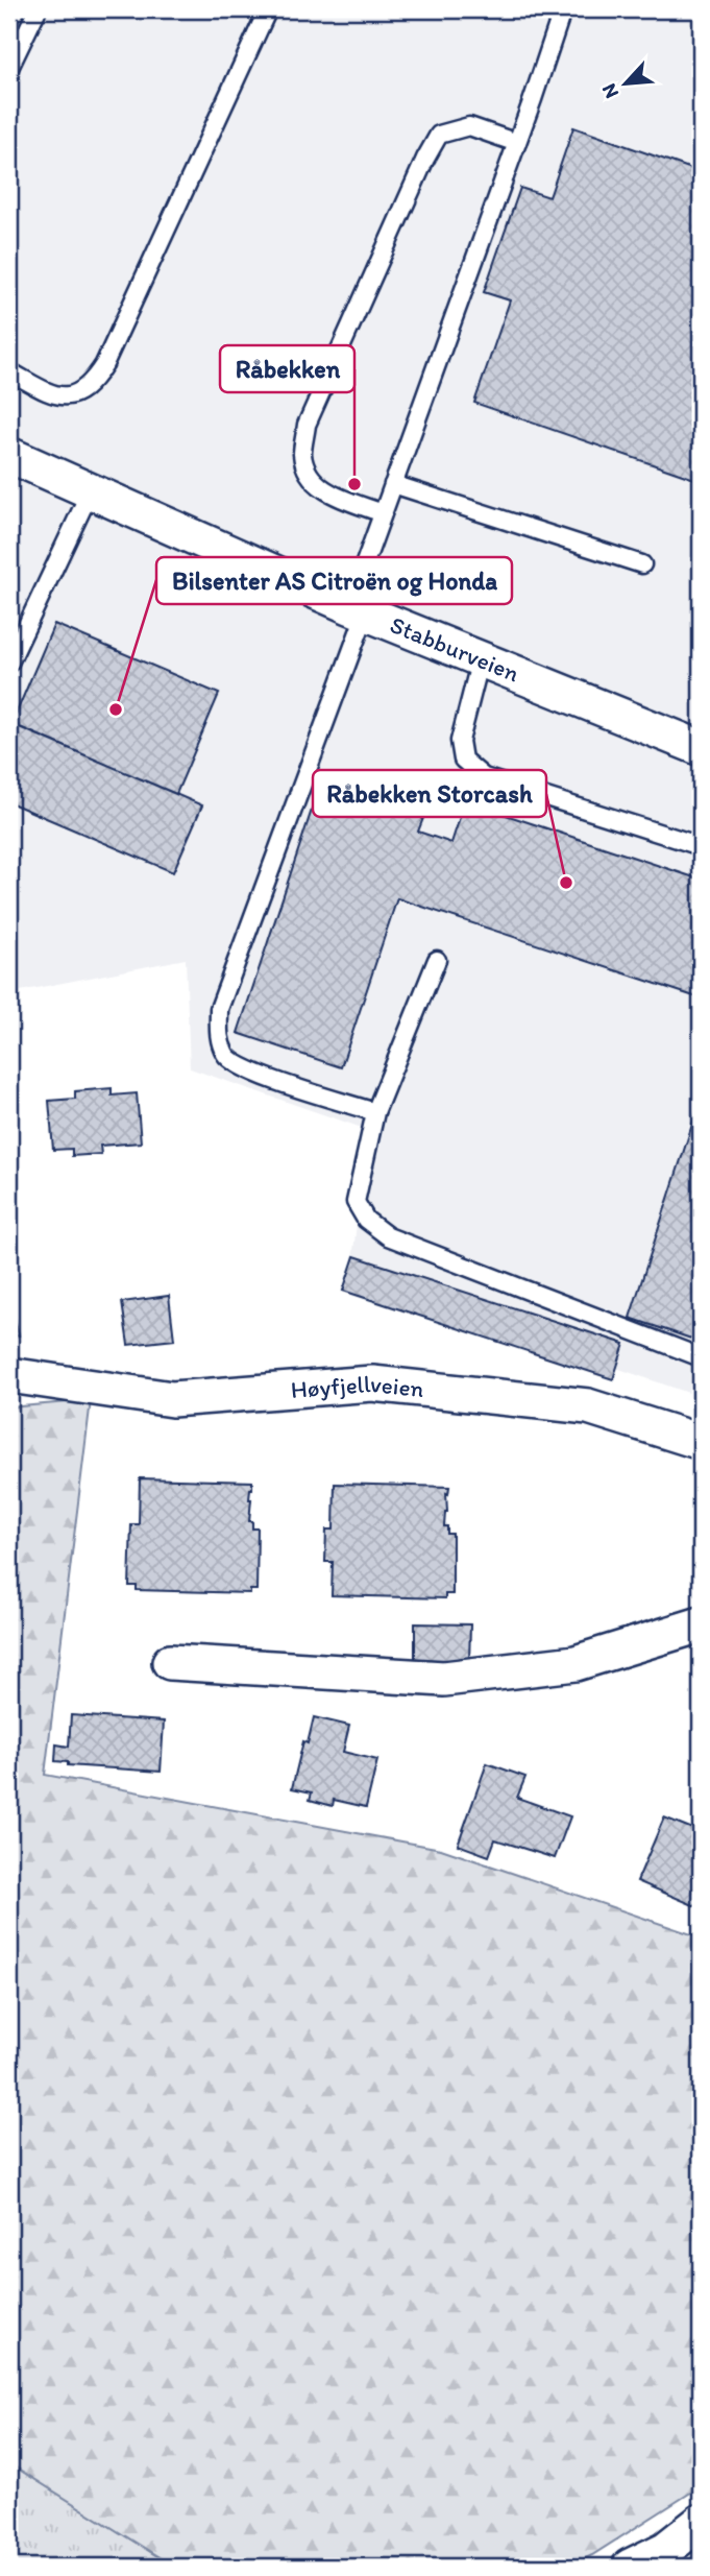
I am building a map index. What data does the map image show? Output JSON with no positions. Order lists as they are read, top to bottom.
{
  "streets": {
    "street": ["Stabburveien", "Høyfjellveien"]
  },
  "places": ["Råbekken", "Bilsenter AS Citroën og Honda", "Råbekken Storcash"],
  "north": "bottom left"
}
